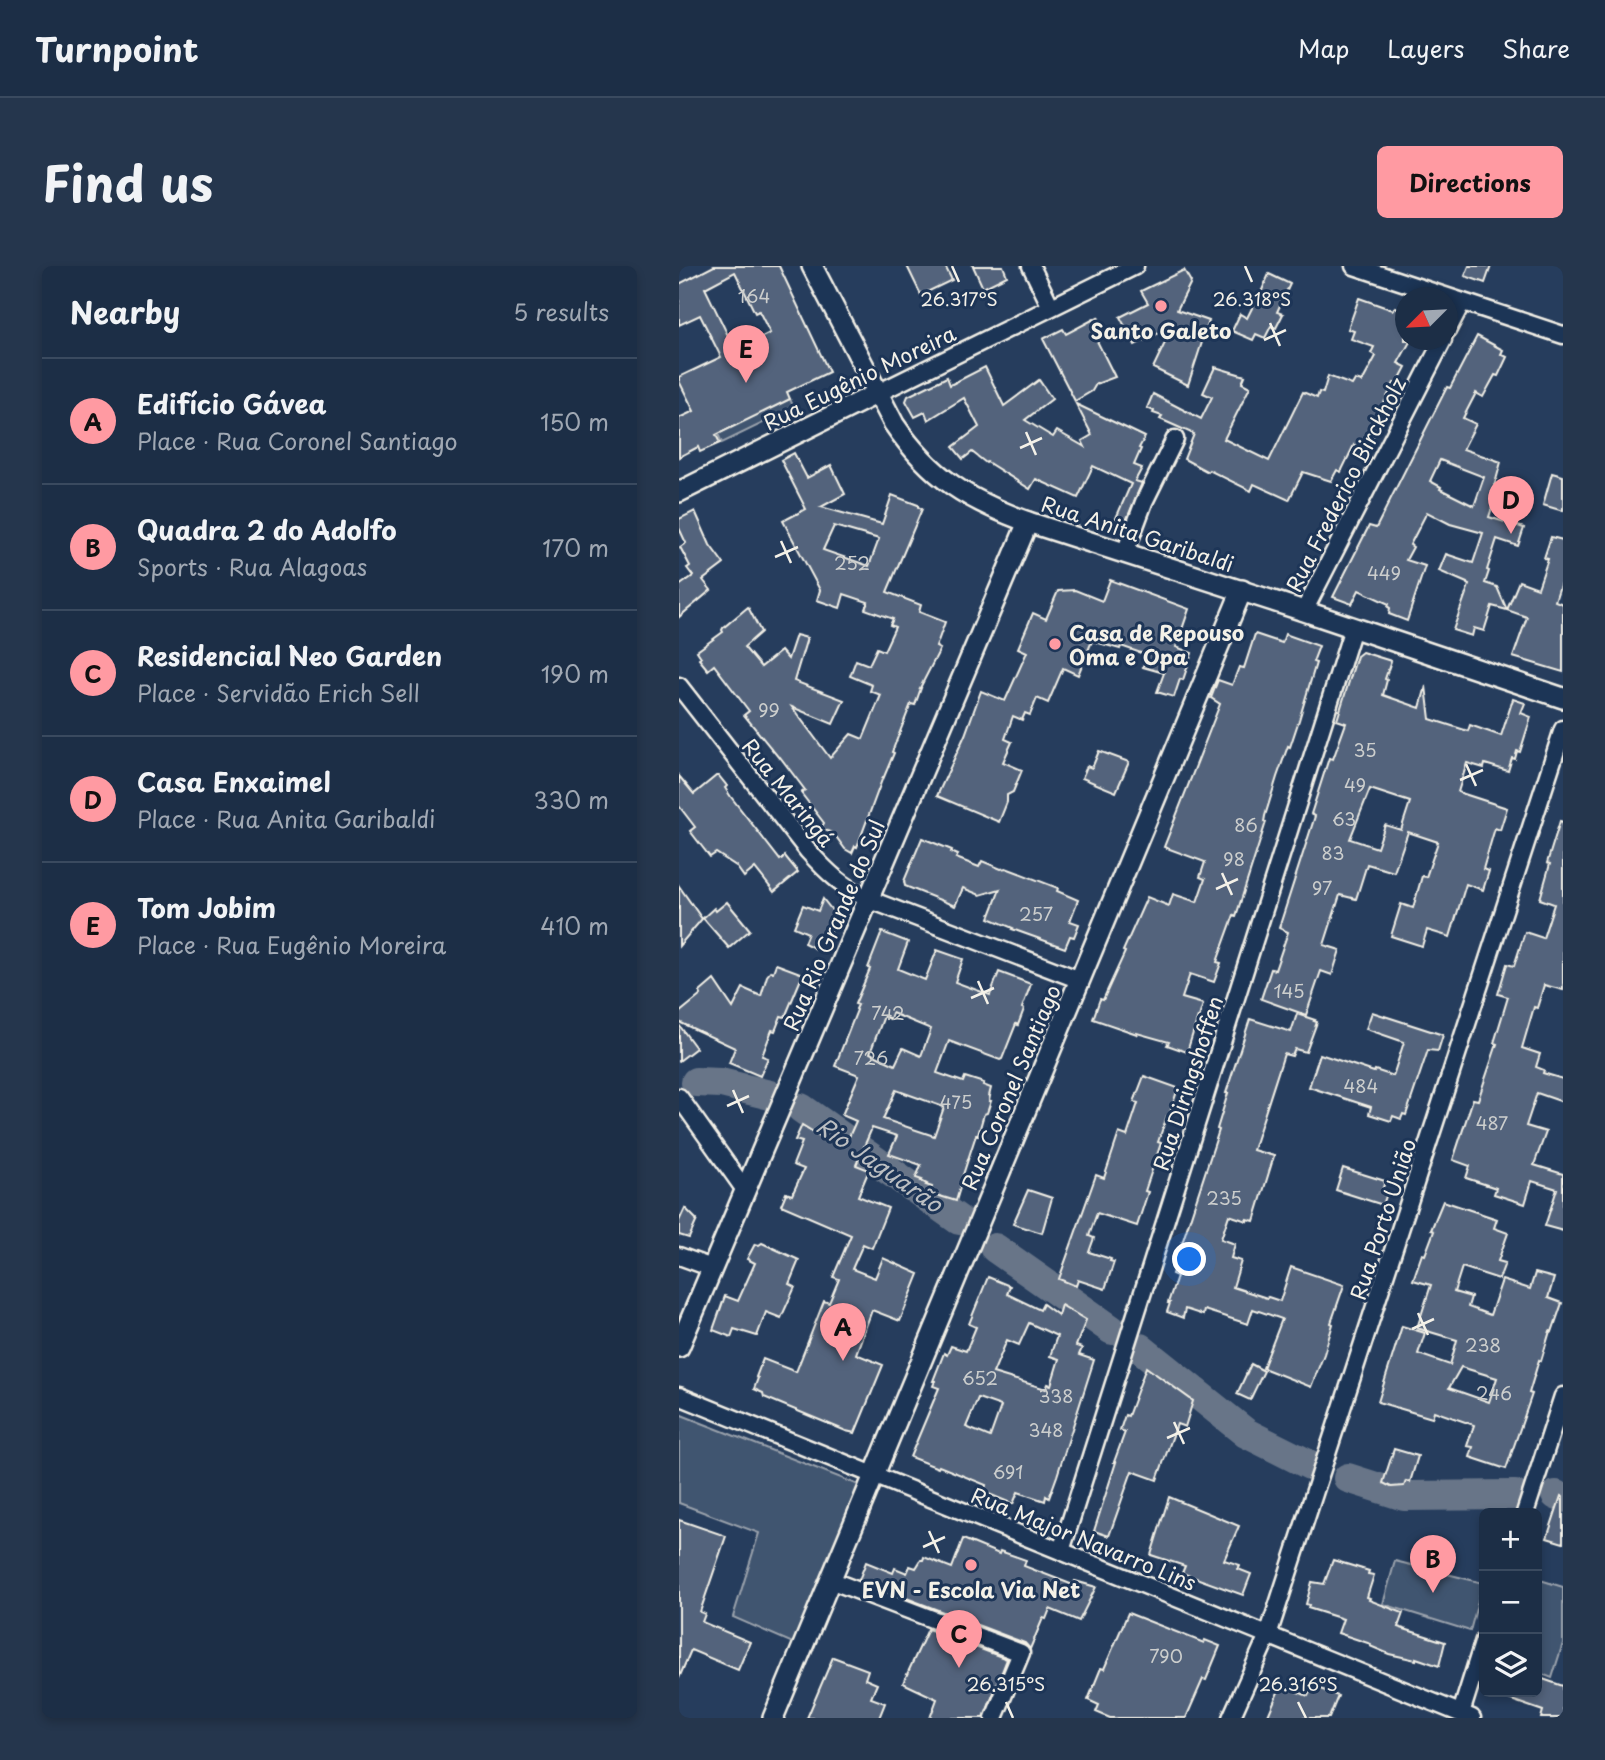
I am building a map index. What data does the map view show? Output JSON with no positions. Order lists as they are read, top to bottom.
{
  "streets": {
    "main road": [
      "Rua Eugênio Moreira",
      "Rua Anita Garibaldi",
      "Rua Rio Grande do Sul",
      "Rua Coronel Santiago"
    ],
    "street": [
      "Rua Frederico Birckholz",
      "Rua Maringá",
      "Rua Diringshoffen",
      "Rua Porto União",
      "Rua Major Navarro Lins"
    ]
  },
  "crossings": [
    ["Rua Eugênio Moreira", "Rua Anita Garibaldi"],
    ["Rua Frederico Birckholz", "Rua Anita Garibaldi"],
    ["Rua Anita Garibaldi", "Rua Rio Grande do Sul"],
    ["Rua Anita Garibaldi", "Rua Diringshoffen"],
    ["Rua Anita Garibaldi", "Rua Coronel Santiago"],
    ["Rua Maringá", "Rua Rio Grande do Sul"],
    ["Rua Maringá", "Rua Coronel Santiago"],
    ["Rua Diringshoffen", "Rua Major Navarro Lins"],
    ["Rua Coronel Santiago", "Rua Major Navarro Lins"],
    ["Rua Porto União", "Rua Major Navarro Lins"]
  ],
  "water": ["Rio Jaguarão"],
  "places": ["Santo Galeto", "Casa de Repouso Oma e Opa", "EVN - Escola Via Net"],
  "house_numbers": [
    "164",
    "252",
    "449",
    "99",
    "35",
    "49",
    "63",
    "86",
    "83",
    "98",
    "97",
    "257",
    "145",
    "742",
    "726",
    "484",
    "475",
    "487",
    "235",
    "238",
    "652",
    "246",
    "338",
    "348",
    "691",
    "790"
  ],
  "north": "bottom left",
  "page": {
    "header": "Turnpoint",
    "nav": ["Map", "Layers", "Share"],
    "title": "Find us",
    "buttons": "Directions",
    "heading": ["Nearby", "5 results"],
    "pins": [
      "E",
      "D",
      "A",
      "B",
      "C"
    ],
    "list": [
      {
        "mark": "A",
        "name": "Edifício Gávea",
        "note": "Place · Rua Coronel Santiago",
        "value": "150 m"
      },
      {
        "mark": "B",
        "name": "Quadra 2 do Adolfo",
        "note": "Sports · Rua Alagoas",
        "value": "170 m"
      },
      {
        "mark": "C",
        "name": "Residencial Neo Garden",
        "note": "Place · Servidão Erich Sell",
        "value": "190 m"
      },
      {
        "mark": "D",
        "name": "Casa Enxaimel",
        "note": "Place · Rua Anita Garibaldi",
        "value": "330 m"
      },
      {
        "mark": "E",
        "name": "Tom Jobim",
        "note": "Place · Rua Eugênio Moreira",
        "value": "410 m"
      }
    ],
    "map_buttons": ["+", "−"]
  },
  "coordinates": [
    "26.317°S",
    "26.318°S",
    "26.315°S",
    "26.316°S"
  ]
}
